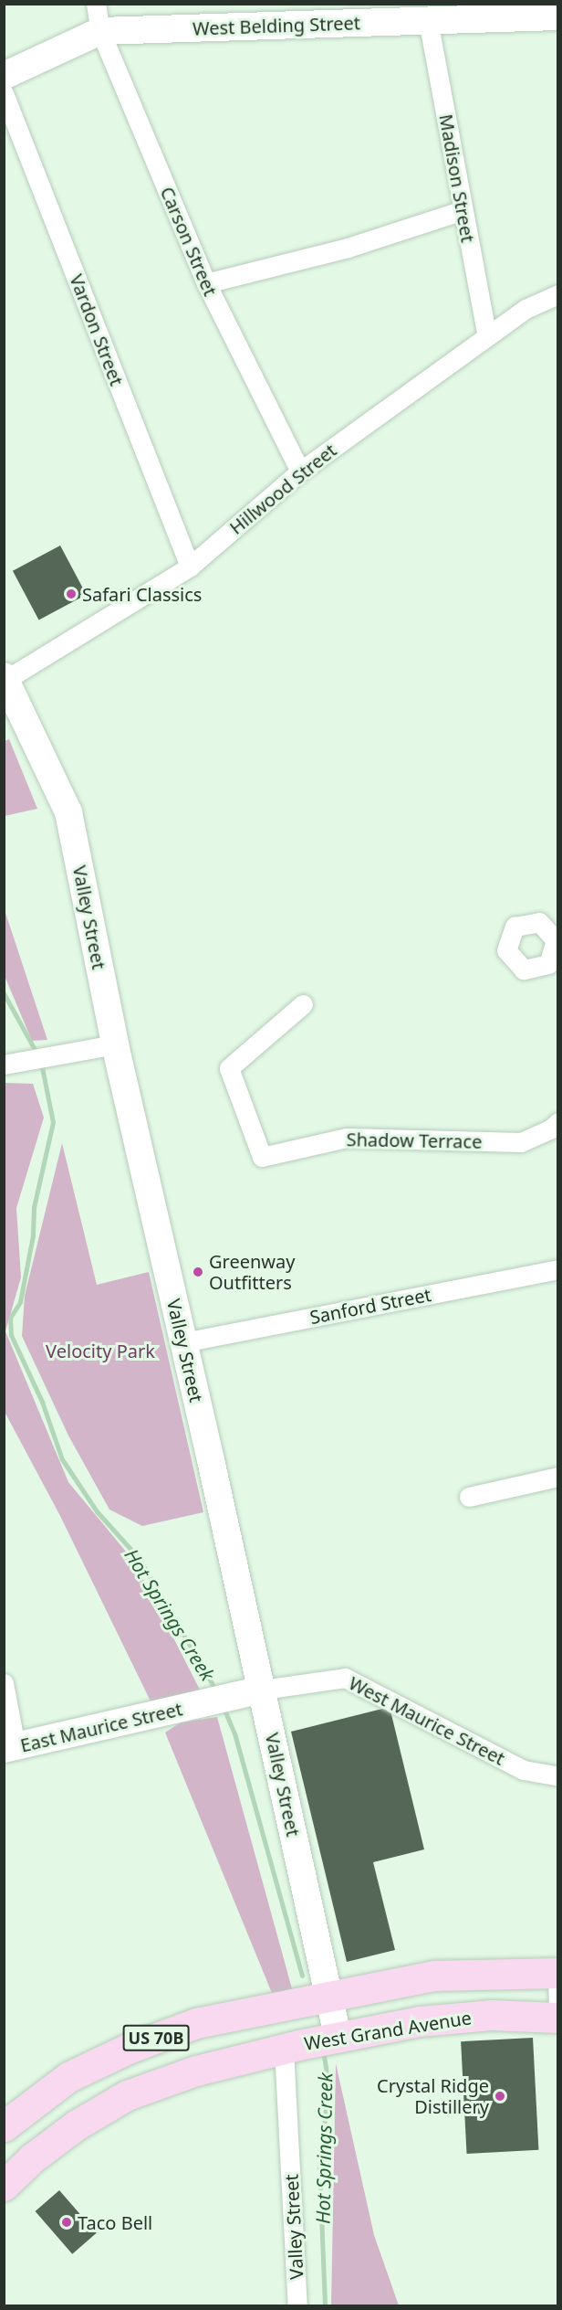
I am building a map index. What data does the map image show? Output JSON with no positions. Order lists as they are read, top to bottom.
{
  "streets": {
    "main road": ["West Grand Avenue", "US 70B"],
    "street": [
      "West Belding Street",
      "Madison Street",
      "Carson Street",
      "Vardon Street",
      "Hillwood Street",
      "Valley Street",
      "Shadow Terrace",
      "Sanford Street",
      "West Maurice Street",
      "East Maurice Street"
    ]
  },
  "crossings": [
    ["West Belding Street", "Madison Street"],
    ["West Belding Street", "Carson Street"],
    ["Madison Street", "Hillwood Street"],
    ["Carson Street", "Hillwood Street"],
    ["Vardon Street", "Hillwood Street"],
    ["Hillwood Street", "Valley Street"],
    ["Valley Street", "Sanford Street"],
    ["Valley Street", "West Maurice Street"],
    ["Valley Street", "East Maurice Street"],
    ["Valley Street", "West Grand Avenue"],
    ["Valley Street", "US 70B"],
    ["West Maurice Street", "East Maurice Street"],
    ["West Grand Avenue", "US 70B"]
  ],
  "water": ["Hot Springs Creek"],
  "parks": ["Velocity Park"],
  "places": [
    "Safari Classics",
    "Greenway Outfitters",
    "Crystal Ridge Distillery",
    "Taco Bell"
  ]
}
